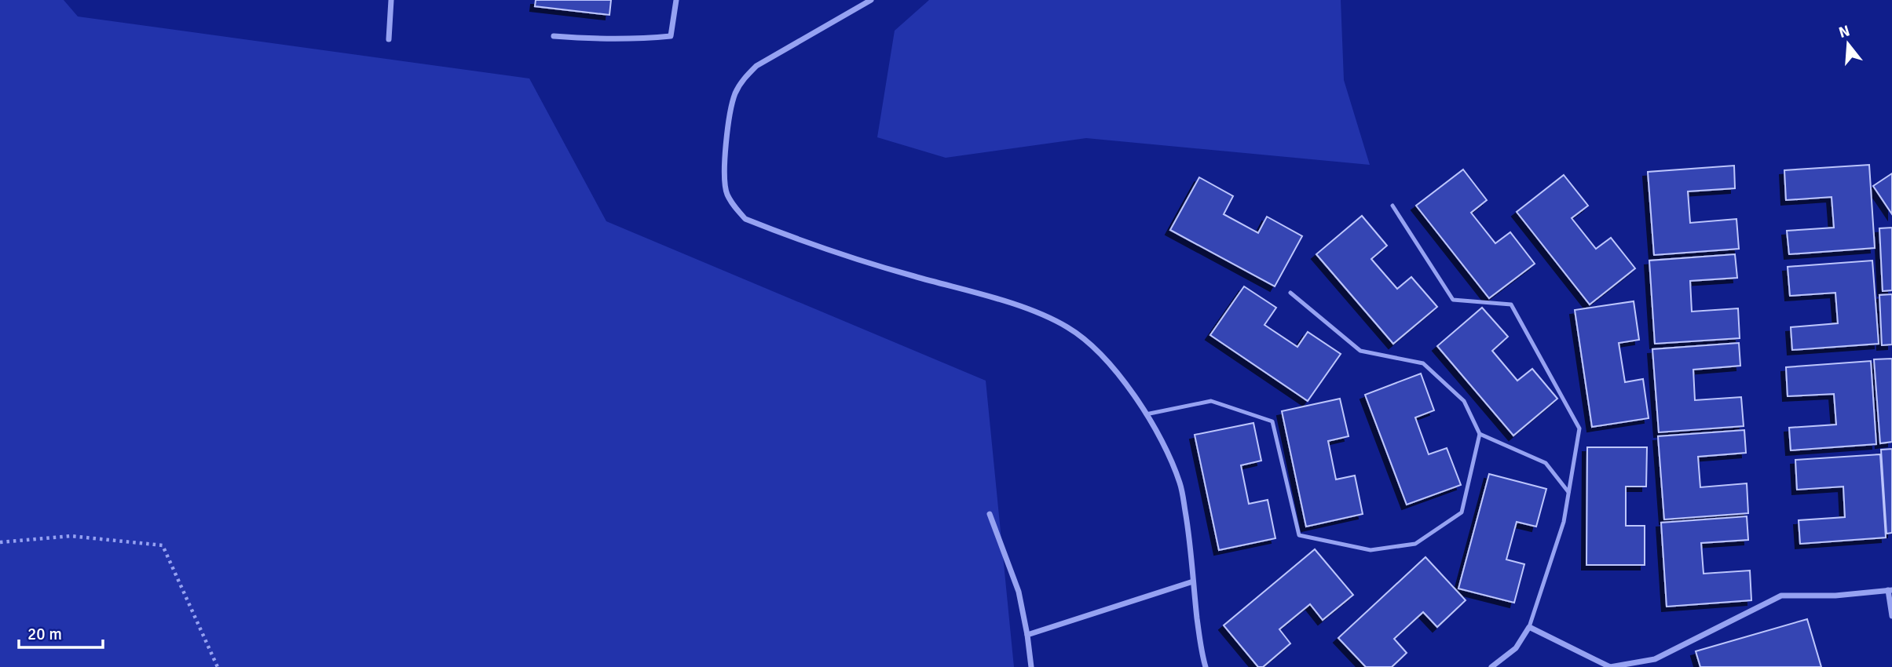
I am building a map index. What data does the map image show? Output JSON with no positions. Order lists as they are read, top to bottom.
{
  "scale_bar": "20 m",
  "north": "top"
}
